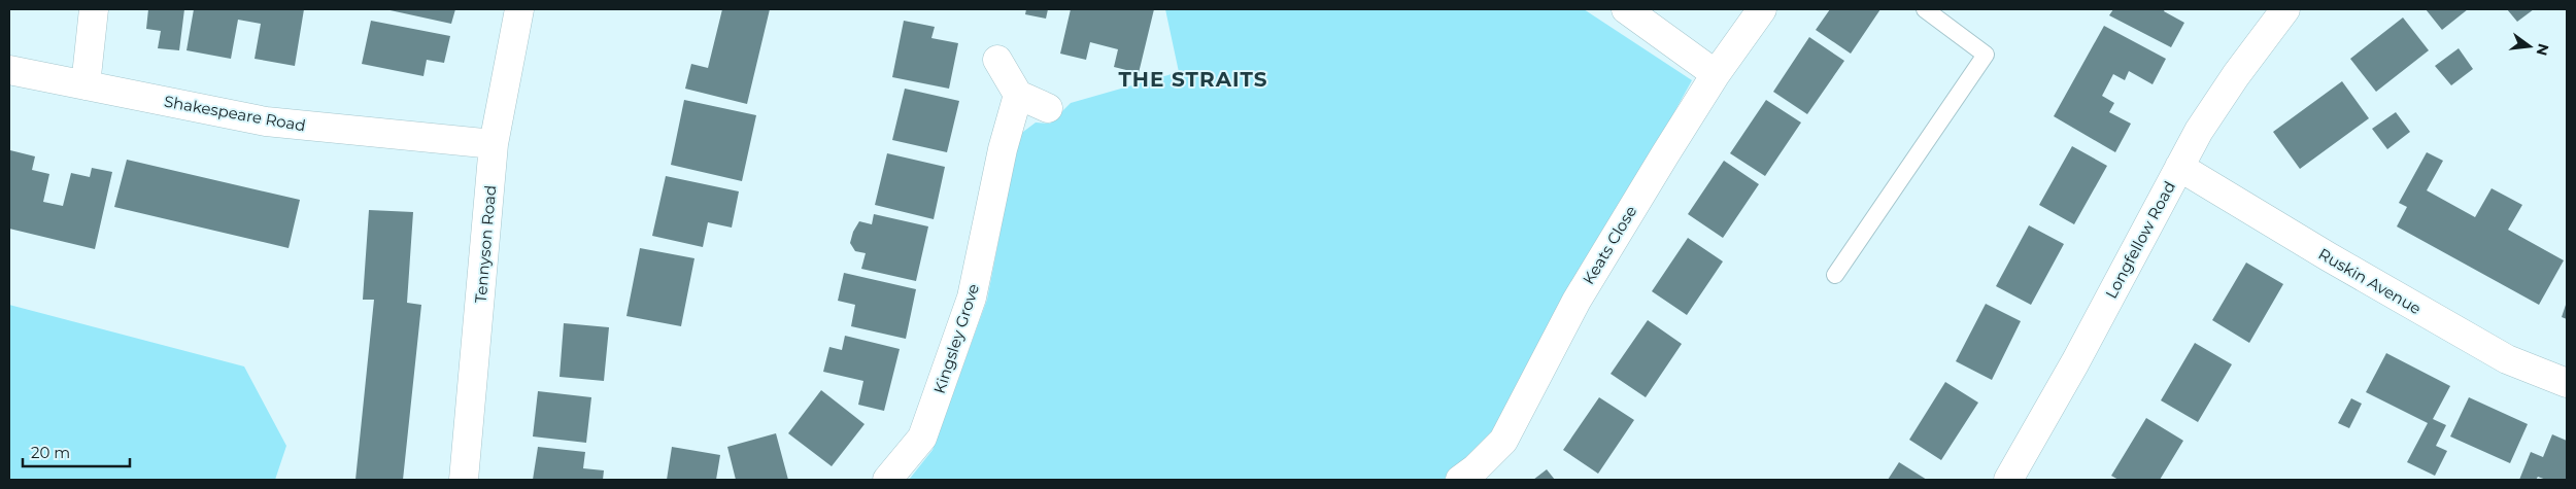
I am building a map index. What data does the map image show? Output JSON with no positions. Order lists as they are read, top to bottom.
{
  "streets": {
    "street": [
      "Shakespeare Road",
      "Longfellow Road",
      "Tennyson Road",
      "Keats Close",
      "Ruskin Avenue",
      "Kingsley Grove"
    ]
  },
  "crossings": [
    ["Shakespeare Road", "Tennyson Road"],
    ["Longfellow Road", "Ruskin Avenue"]
  ],
  "districts": ["THE STRAITS"],
  "scale_bar": "20 m",
  "north": "right"
}
